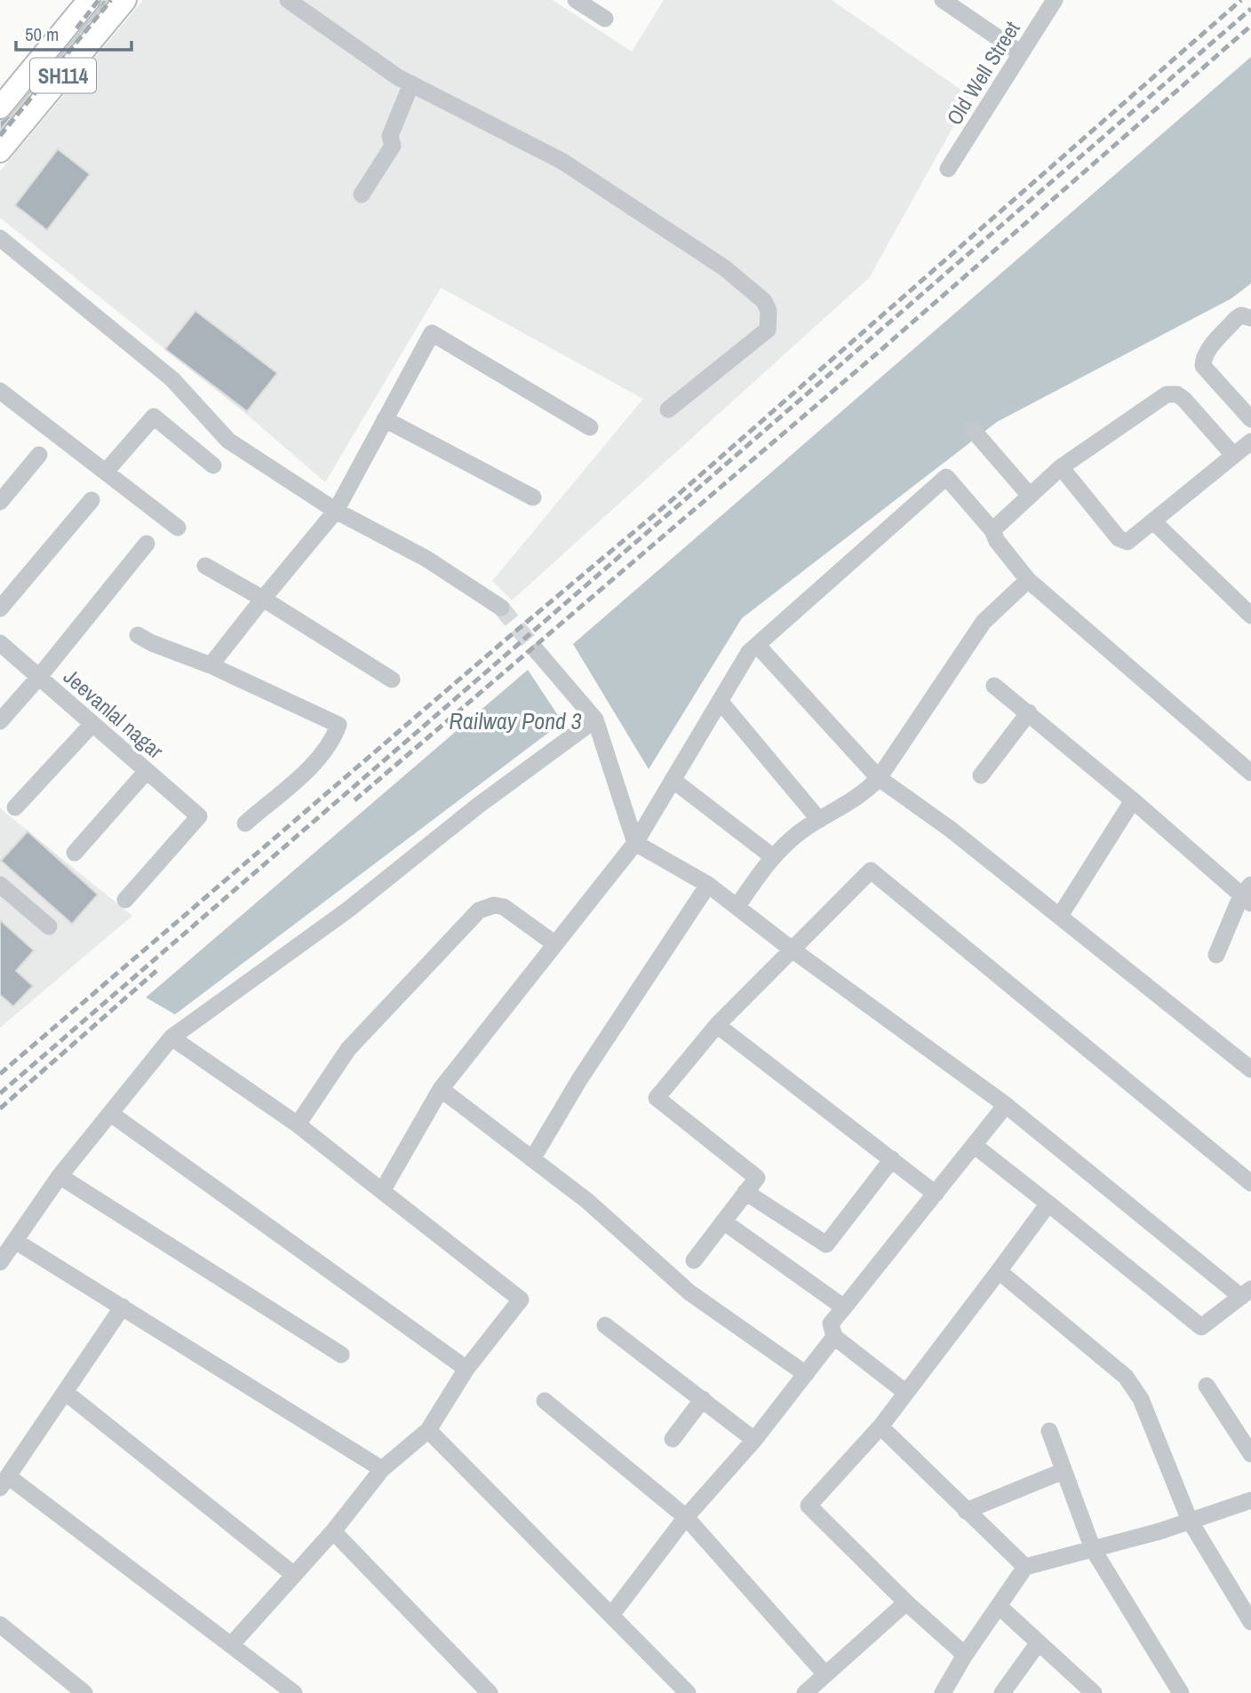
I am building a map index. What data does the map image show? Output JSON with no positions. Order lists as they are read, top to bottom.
{
  "streets": {
    "main road": ["SH114"],
    "street": ["Old Well Street", "Jeevanlal nagar"]
  },
  "water": ["Railway Pond 3"],
  "scale_bar": "50 m"
}
